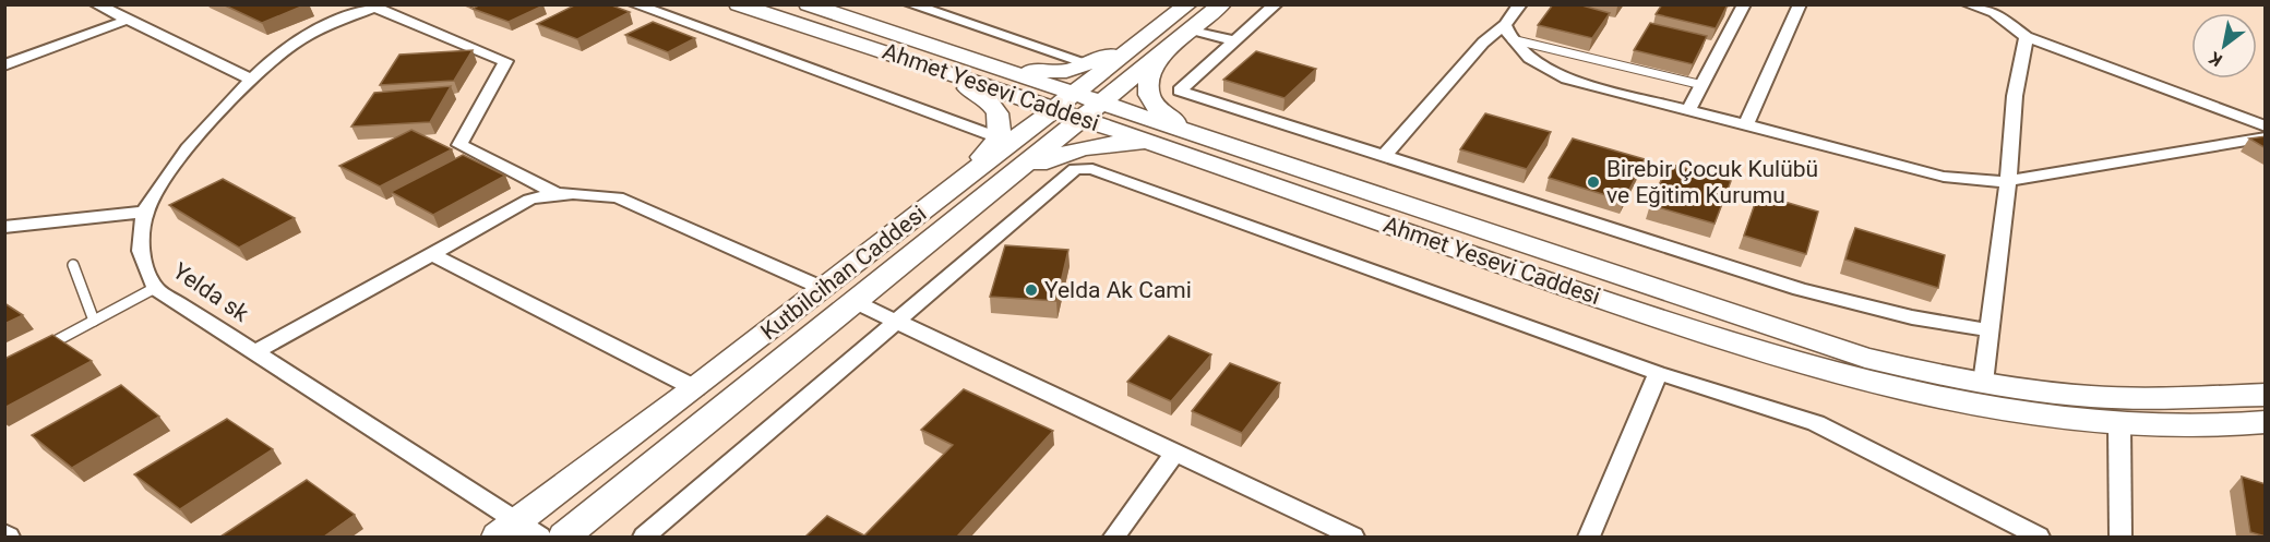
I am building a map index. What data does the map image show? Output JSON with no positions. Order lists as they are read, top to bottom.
{
  "streets": {
    "main road": ["Ahmet Yesevi Caddesi", "Kutbilcihan Caddesi"],
    "street": ["Yelda sk"]
  },
  "crossings": [
    ["Ahmet Yesevi Caddesi", "Kutbilcihan Caddesi"],
    ["Kutbilcihan Caddesi", "Yelda sk"]
  ],
  "places": ["Birebir Çocuk Kulübü ve Eğitim Kurumu", "Yelda Ak Cami"],
  "north": "bottom left"
}
